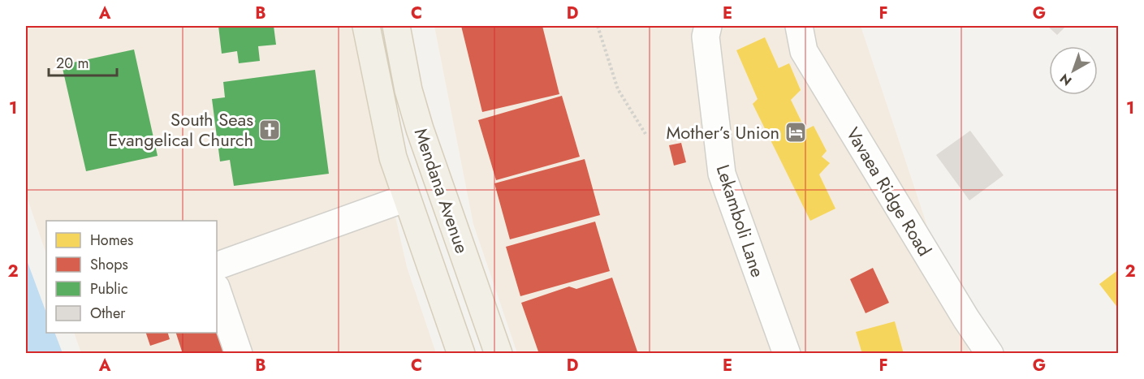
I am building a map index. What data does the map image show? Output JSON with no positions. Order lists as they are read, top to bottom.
{
  "streets": {
    "main road": ["Mendana Avenue"],
    "street": ["Vavaea Ridge Road", "Lekamboli Lane"]
  },
  "places": {
    "church": ["South Seas Evangelical Church"],
    "hotel": ["Mother’s Union"]
  },
  "legend": [
    "Homes",
    "Shops",
    "Public",
    "Other"
  ],
  "scale_bar": "20 m",
  "north": "bottom left",
  "grid": {
    "columns": [
      "A",
      "B",
      "C",
      "D",
      "E",
      "F",
      "G"
    ],
    "rows": ["1", "2"]
  }
}
